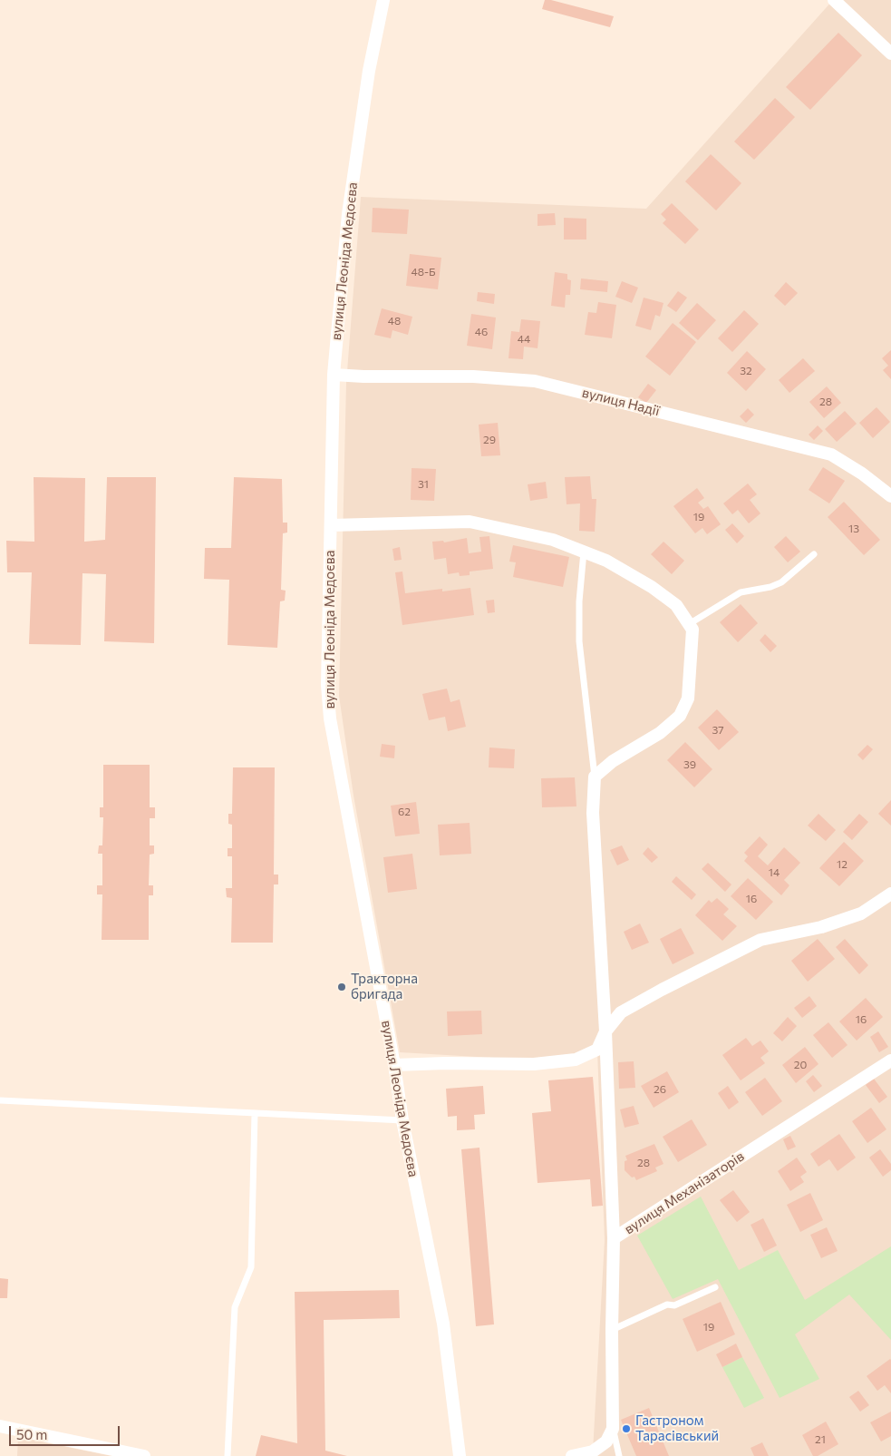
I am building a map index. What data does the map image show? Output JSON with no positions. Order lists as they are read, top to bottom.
{
  "streets": {
    "street": ["вулиця Леоніда Медоєва", "вулиця Надії", "вулиця Механізаторів"]
  },
  "crossings": [
    ["вулиця Леоніда Медоєва", "вулиця Надії"]
  ],
  "places": ["Тракторна бригада", "Гастроном Тарасівський"],
  "house_numbers": [
    "48-Б",
    "48",
    "46",
    "44",
    "32",
    "28",
    "29",
    "31",
    "19",
    "13",
    "37",
    "39",
    "62",
    "12",
    "14",
    "16",
    "16",
    "20",
    "26",
    "28",
    "19",
    "21"
  ],
  "scale_bar": "50 m"
}
